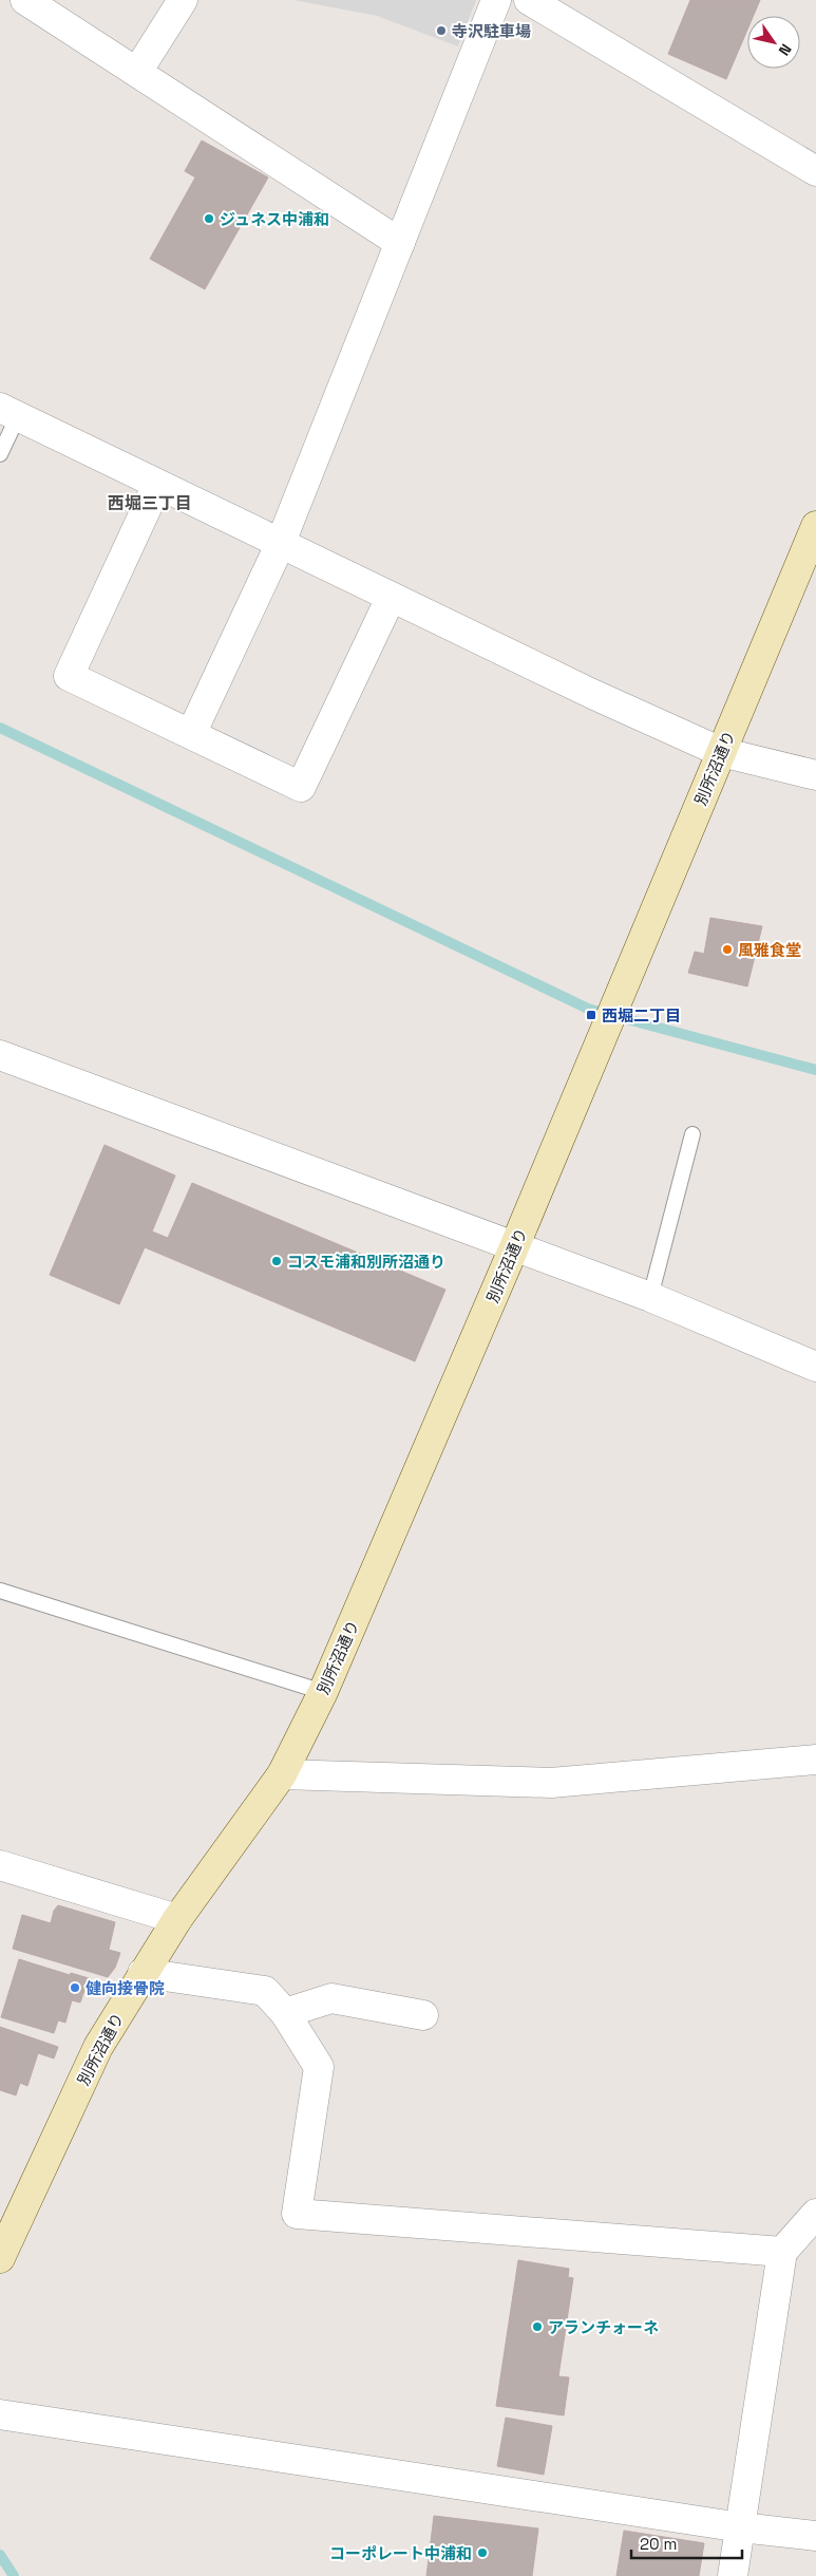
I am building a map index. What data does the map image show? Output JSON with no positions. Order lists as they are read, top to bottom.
{
  "streets": {
    "street": ["別所沼通り"]
  },
  "districts": ["西堀三丁目"],
  "places": {
    "other": [
      "寺沢駐車場",
      "ジュネス中浦和",
      "風雅食堂",
      "コスモ浦和別所沼通り",
      "健向接骨院",
      "アランチォーネ",
      "コーポレート中浦和"
    ],
    "transit": ["西堀二丁目"]
  },
  "scale_bar": "20 m",
  "north": "bottom right"
}
